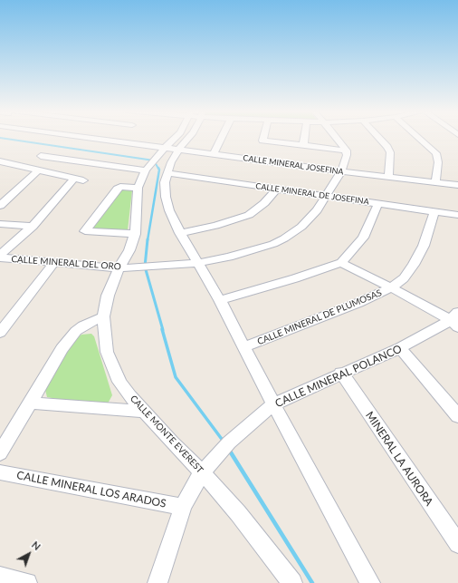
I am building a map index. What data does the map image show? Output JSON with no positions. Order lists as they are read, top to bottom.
{
  "streets": {
    "street": [
      "CALLE MINERAL JOSEFINA",
      "CALLE MINERAL DE JOSEFINA",
      "CALLE MINERAL DEL ORO",
      "CALLE MINERAL DE PLUMOSAS",
      "CALLE MINERAL POLANCO",
      "CALLE MONTE EVEREST",
      "MINERAL LA AURORA",
      "CALLE MINERAL LOS ARADOS"
    ]
  },
  "crossings": [
    ["CALLE MINERAL JOSEFINA", "CALLE MINERAL DEL ORO"],
    ["CALLE MINERAL JOSEFINA", "CALLE MONTE EVEREST"],
    ["CALLE MINERAL DE JOSEFINA", "CALLE MINERAL DEL ORO"],
    ["CALLE MINERAL DE JOSEFINA", "CALLE MINERAL DE PLUMOSAS"],
    ["CALLE MINERAL DEL ORO", "CALLE MONTE EVEREST"],
    ["CALLE MINERAL POLANCO", "CALLE MONTE EVEREST"],
    ["CALLE MINERAL POLANCO", "MINERAL LA AURORA"],
    ["CALLE MINERAL POLANCO", "CALLE MINERAL LOS ARADOS"]
  ],
  "north": "top right"
}
